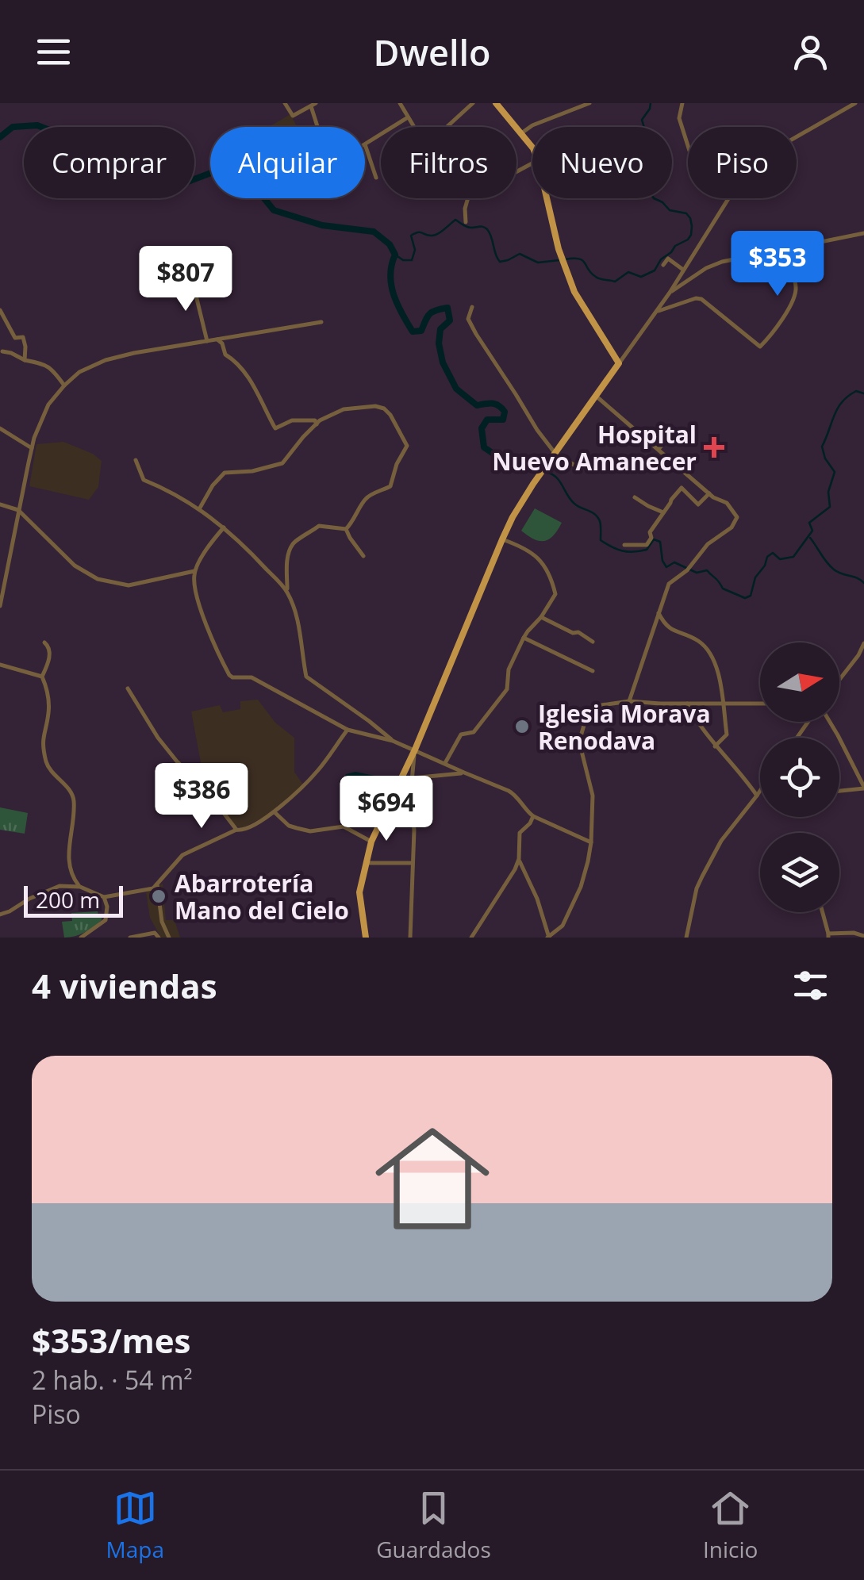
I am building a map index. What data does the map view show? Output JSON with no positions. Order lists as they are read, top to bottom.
{
  "places": {
    "health": ["Hospital Nuevo Amanecer"],
    "other": ["Iglesia Morava Renodava", "Abarrotería Mano del Cielo"]
  },
  "scale_bar": "200 m",
  "north": "right",
  "page": {
    "header": "Dwello",
    "chip": [
      "Comprar",
      "Alquilar",
      "Filtros",
      "Nuevo",
      "Piso"
    ],
    "price": [
      "$353",
      "$807",
      "$386",
      "$694"
    ],
    "scale": "200 m",
    "heading": "4 viviendas",
    "list": [
      {
        "name": "$353/mes",
        "note": "2 hab. · 54 m² · Piso"
      }
    ],
    "tabs": ["Mapa", "Guardados", "Inicio"]
  }
}
